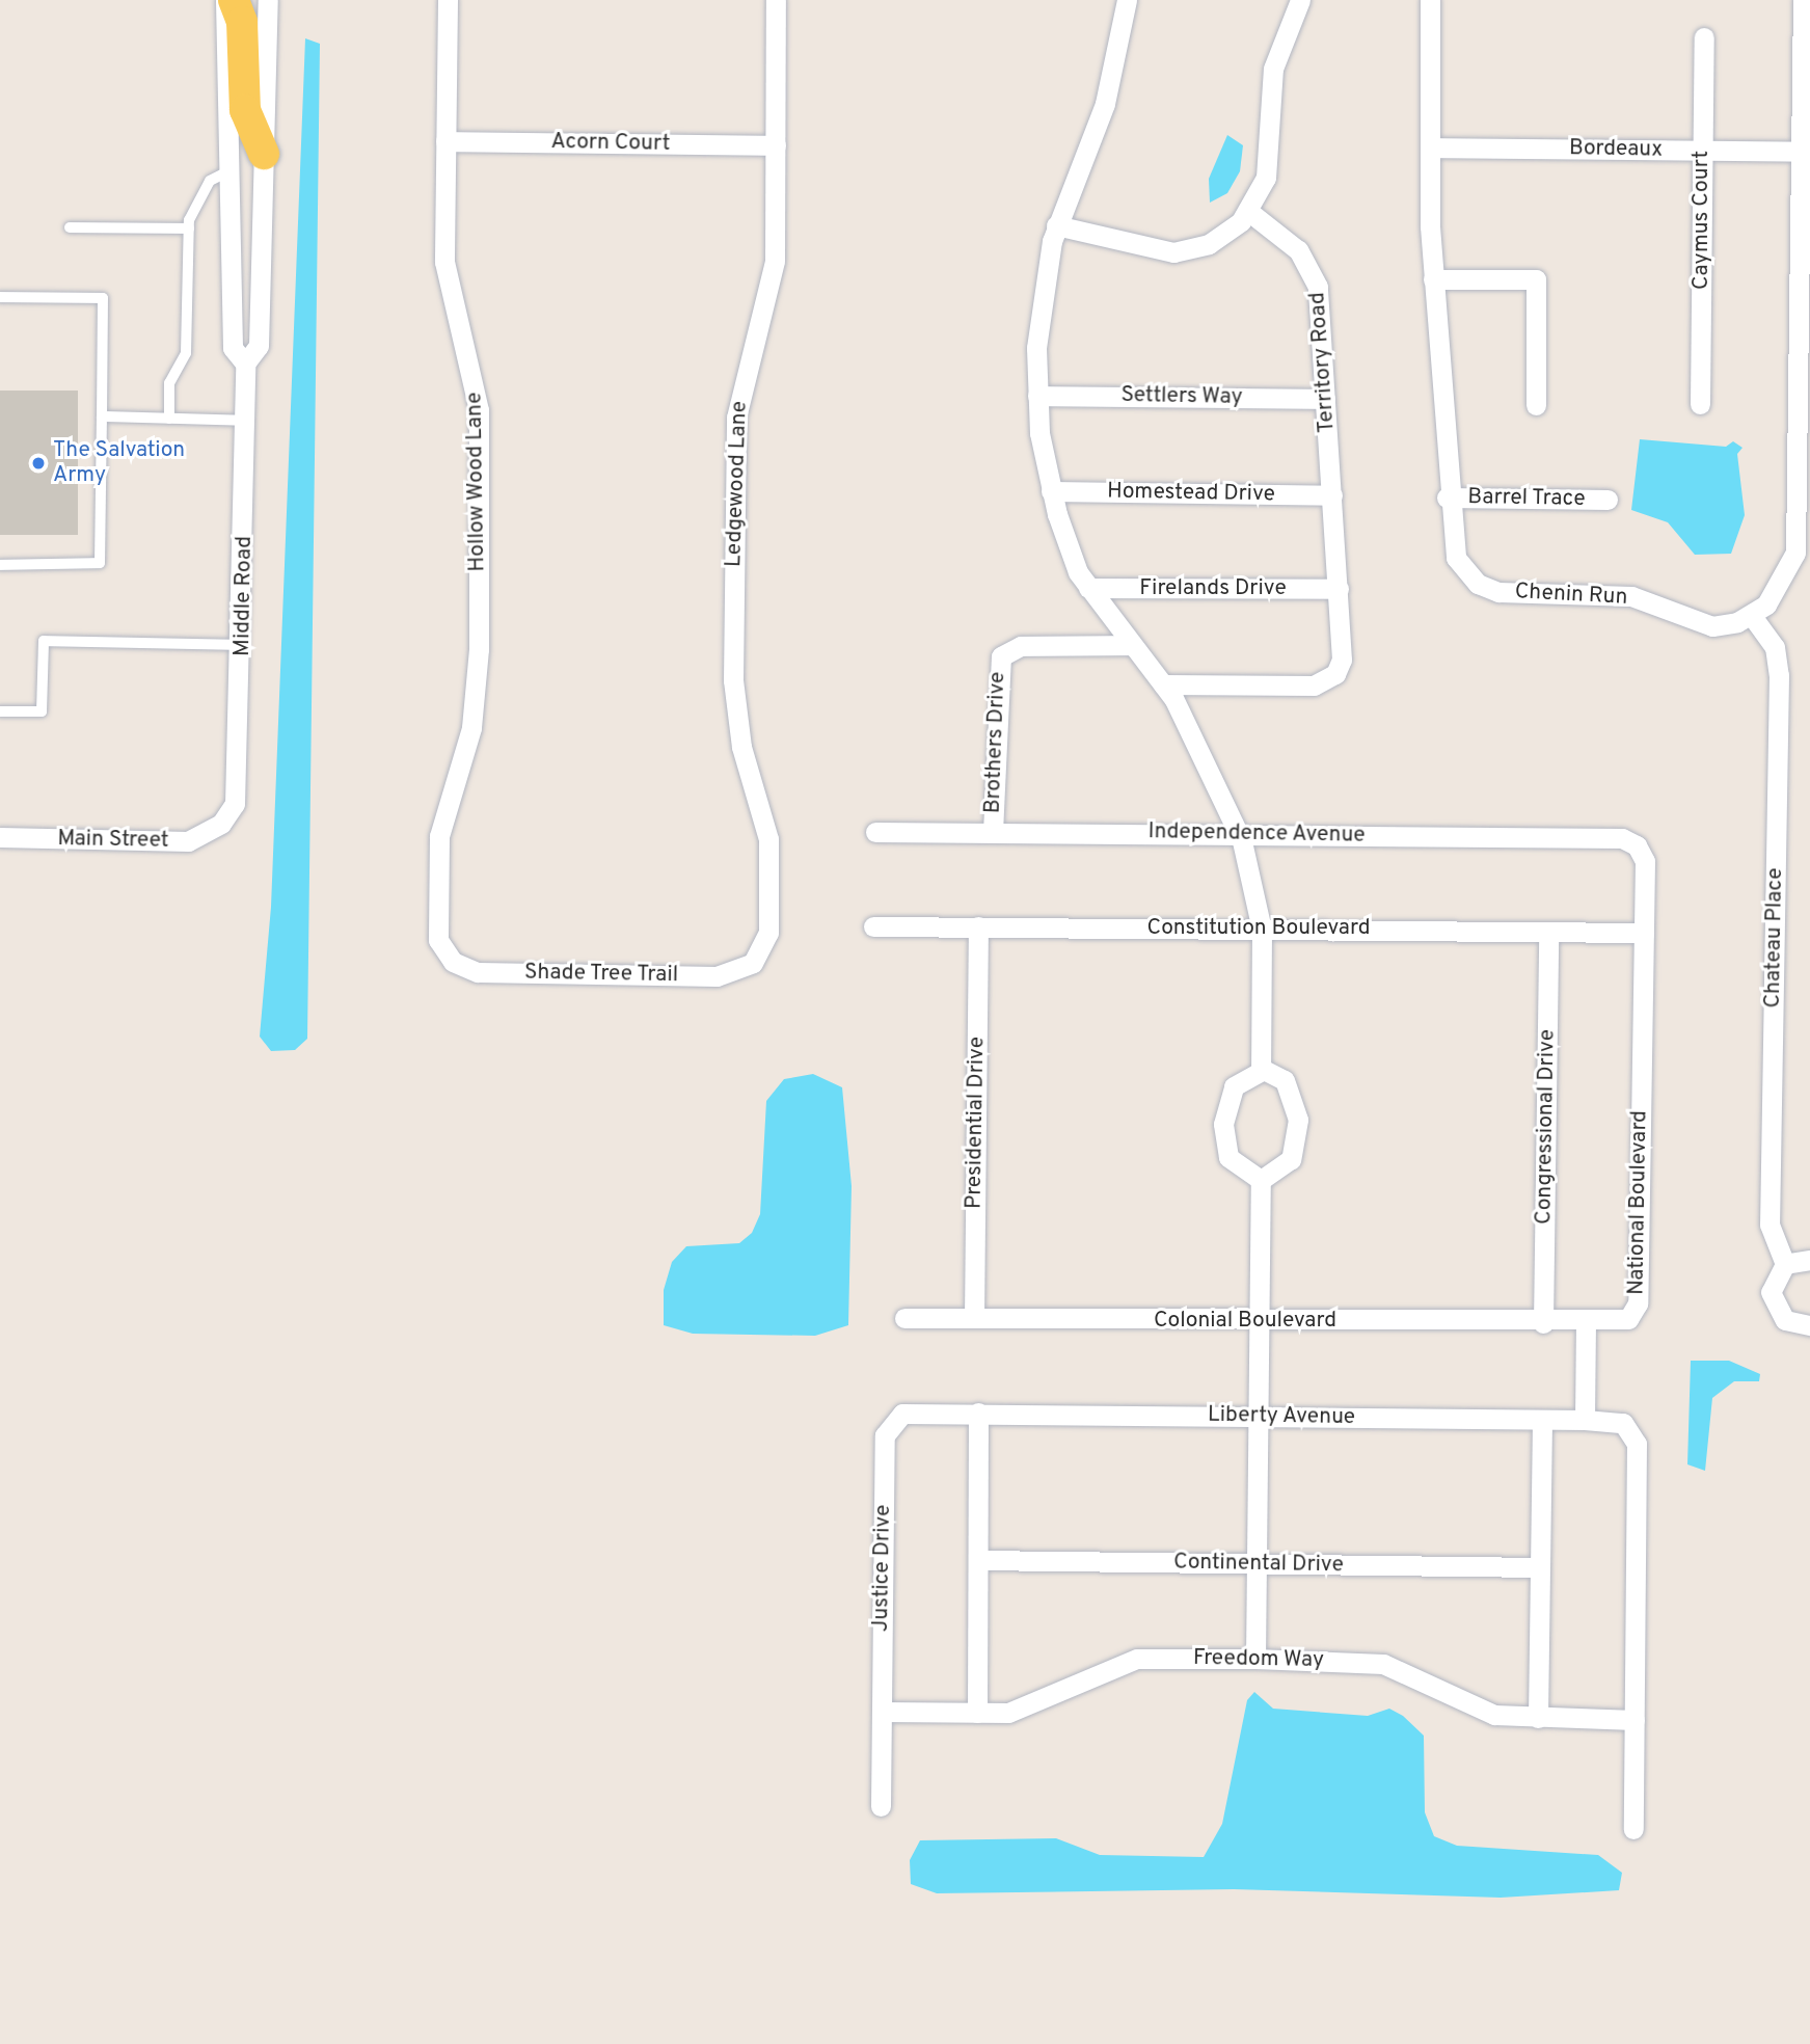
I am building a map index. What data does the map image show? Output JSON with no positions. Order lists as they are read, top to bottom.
{
  "streets": {
    "street": [
      "Acorn Court",
      "Bordeaux",
      "Caymus Court",
      "Territory Road",
      "Settlers Way",
      "Hollow Wood Lane",
      "Ledgewood Lane",
      "Homestead Drive",
      "Barrel Trace",
      "Firelands Drive",
      "Chenin Run",
      "Middle Road",
      "Brothers Drive",
      "Independence Avenue",
      "Main Street",
      "Constitution Boulevard",
      "Chateau Place",
      "Shade Tree Trail",
      "Presidential Drive",
      "Congressional Drive",
      "National Boulevard",
      "Colonial Boulevard",
      "Liberty Avenue",
      "Continental Drive",
      "Justice Drive",
      "Freedom Way"
    ]
  },
  "crossings": [
    ["Acorn Court", "Hollow Wood Lane"],
    ["Acorn Court", "Ledgewood Lane"],
    ["Bordeaux", "Caymus Court"],
    ["Bordeaux", "Chenin Run"],
    ["Territory Road", "Settlers Way"],
    ["Territory Road", "Homestead Drive"],
    ["Territory Road", "Firelands Drive"],
    ["Hollow Wood Lane", "Shade Tree Trail"],
    ["Ledgewood Lane", "Shade Tree Trail"],
    ["Barrel Trace", "Chenin Run"],
    ["Chenin Run", "Chateau Place"],
    ["Middle Road", "Main Street"],
    ["Brothers Drive", "Independence Avenue"],
    ["Independence Avenue", "National Boulevard"],
    ["Constitution Boulevard", "Presidential Drive"],
    ["Constitution Boulevard", "Congressional Drive"],
    ["Constitution Boulevard", "National Boulevard"],
    ["Presidential Drive", "Colonial Boulevard"],
    ["Congressional Drive", "Colonial Boulevard"],
    ["National Boulevard", "Colonial Boulevard"],
    ["Liberty Avenue", "Justice Drive"],
    ["Justice Drive", "Freedom Way"]
  ],
  "places": ["The Salvation Army"]
}
